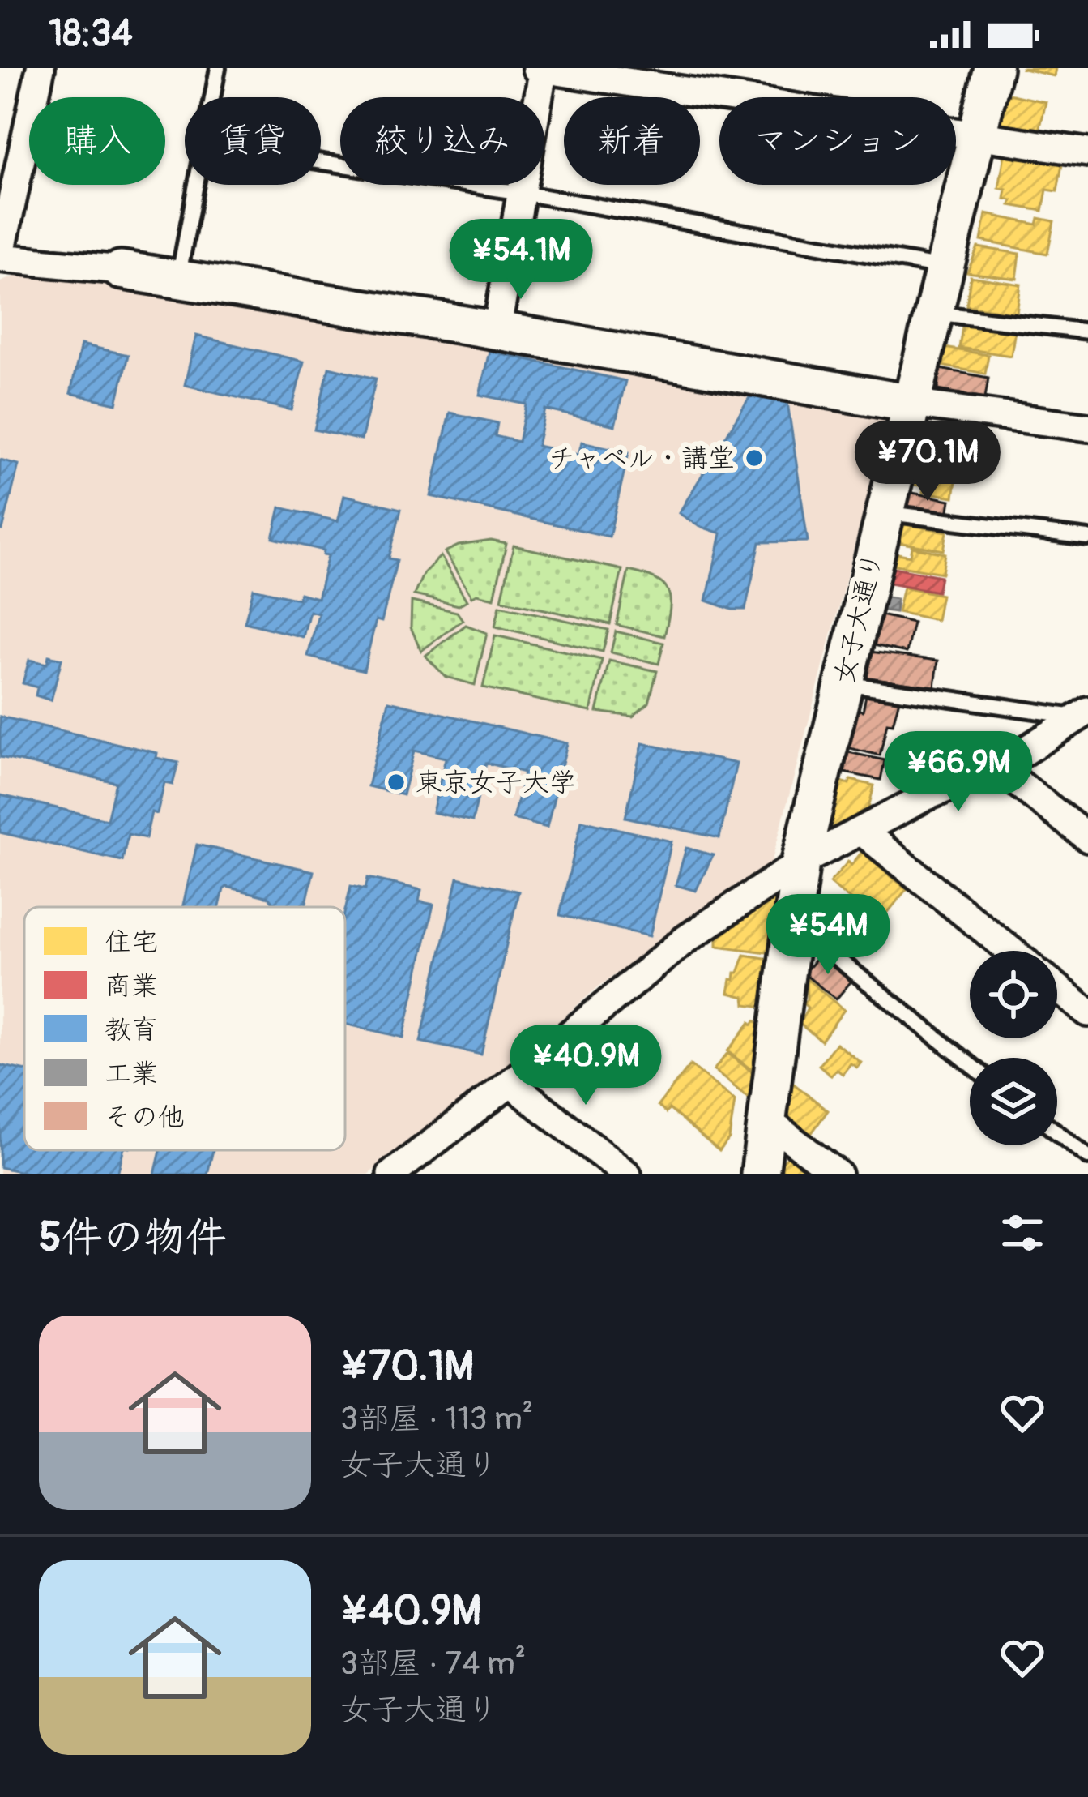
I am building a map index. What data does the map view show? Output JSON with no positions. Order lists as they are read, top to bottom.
{
  "streets": {
    "main road": ["女子大通り"]
  },
  "places": ["チャペル・講堂", "東京女子大学"],
  "legend": [
    "住宅",
    "商業",
    "教育",
    "工業",
    "その他"
  ],
  "page": {
    "status": "18:34",
    "chip": [
      "購入",
      "賃貸",
      "絞り込み",
      "新着",
      "マンション"
    ],
    "price": [
      "¥54.1M",
      "¥70.1M",
      "¥66.9M",
      "¥54M",
      "¥40.9M"
    ],
    "heading": "5件の物件",
    "list": [
      {
        "name": "¥70.1M",
        "note": "3部屋 · 113 m² · 女子大通り"
      },
      {
        "name": "¥40.9M",
        "note": "3部屋 · 74 m² · 女子大通り"
      }
    ]
  }
}
